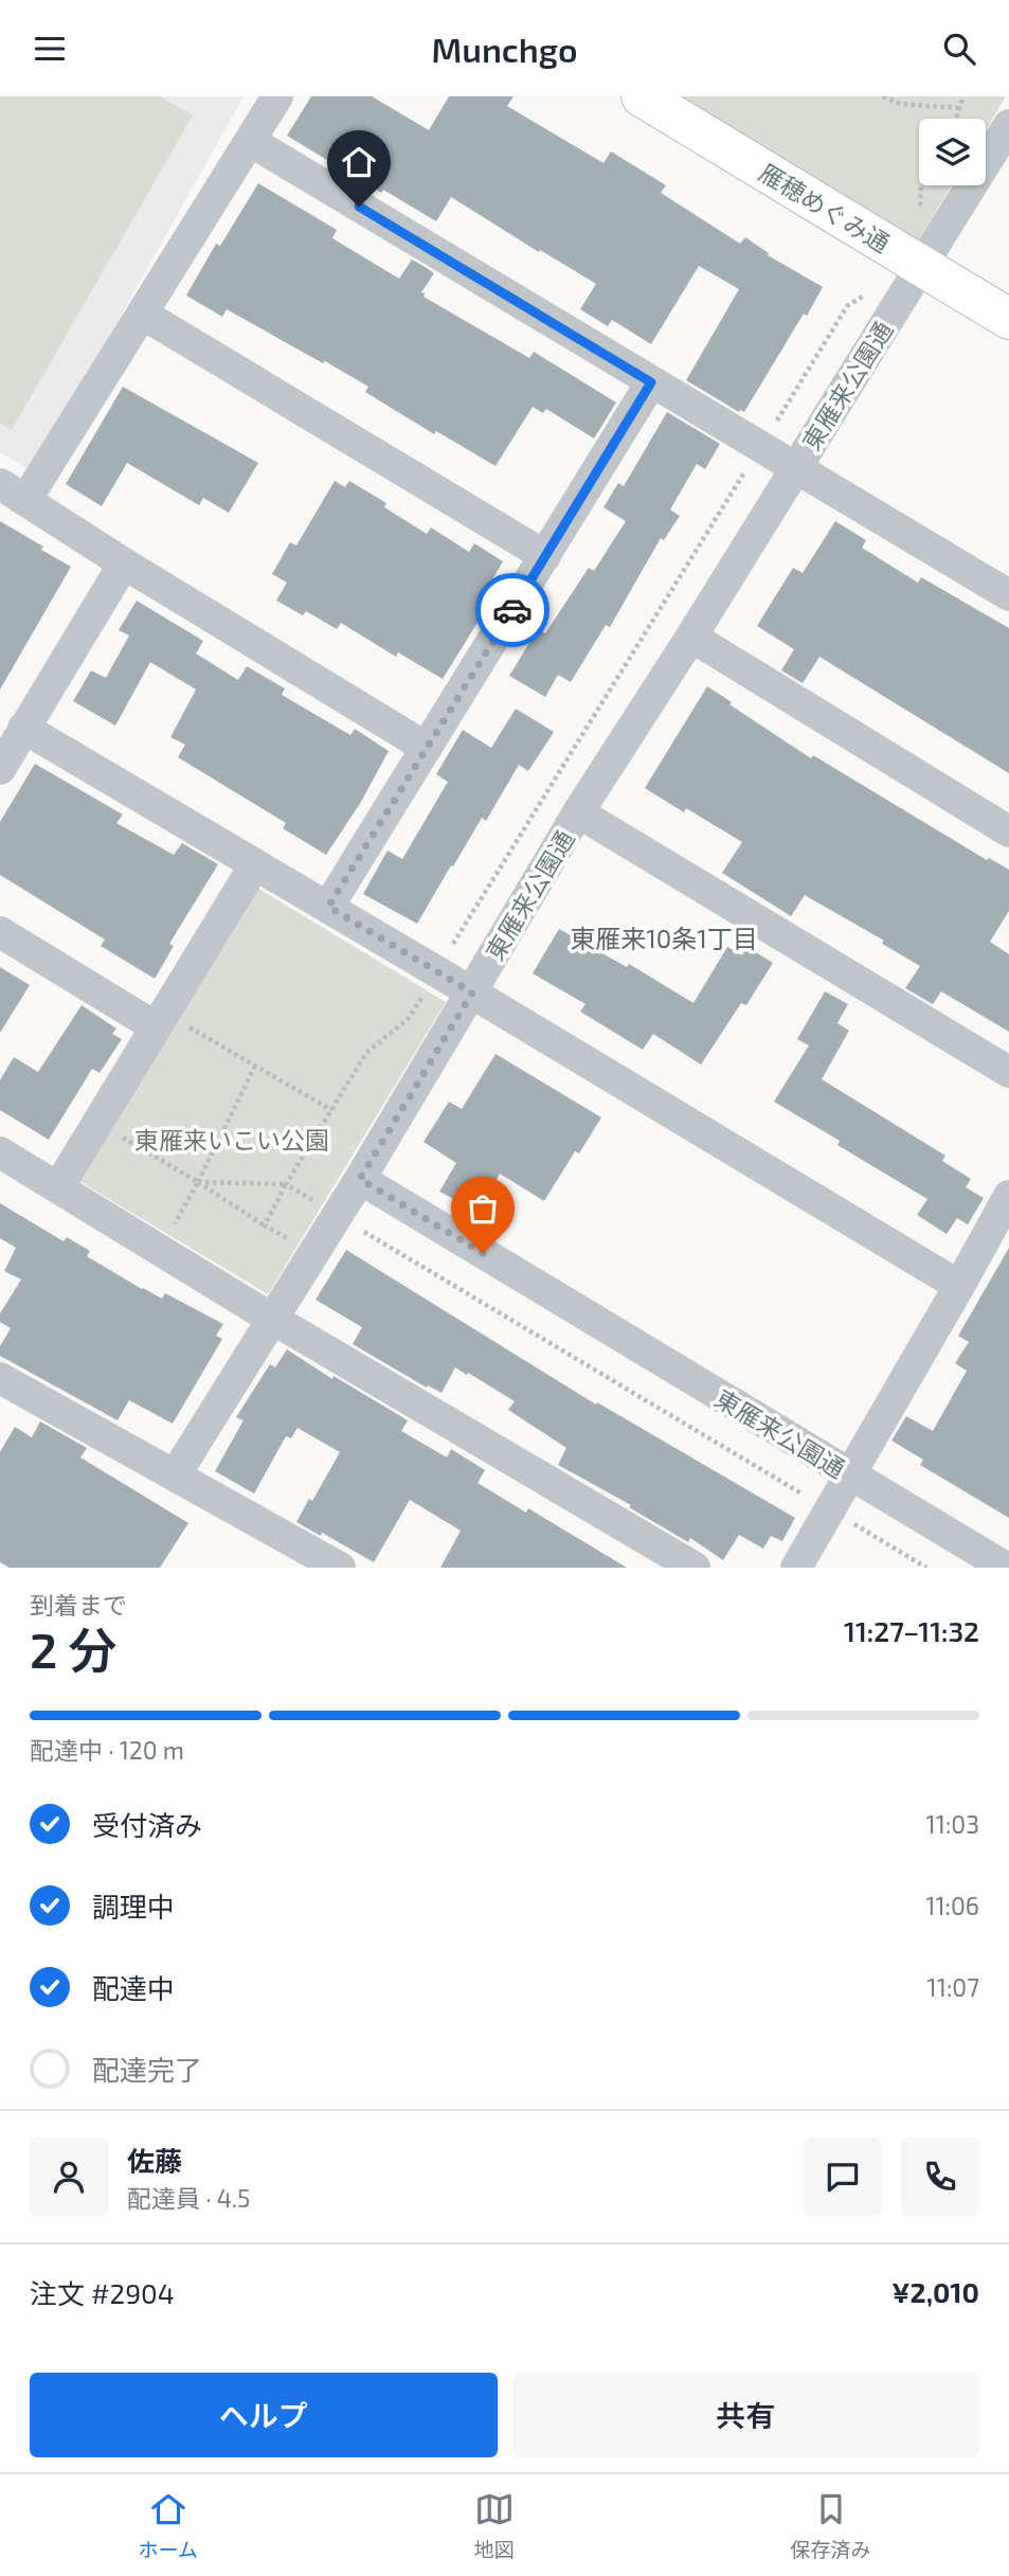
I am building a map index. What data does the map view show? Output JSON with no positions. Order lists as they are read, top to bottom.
{
  "streets": {
    "street": ["雁穂めぐみ通", "東雁来公園通"]
  },
  "crossings": [
    ["雁穂めぐみ通", "東雁来公園通"]
  ],
  "districts": ["東雁来10条1丁目"],
  "parks": ["東雁来いこい公園"],
  "page": {
    "header": "Munchgo",
    "heading": ["2 分", "到着まで", "11:27–11:32"],
    "panel": [
      "佐藤",
      "配達員 · 4.5",
      "注文 #2904",
      "¥2,010"
    ],
    "bar": "配達中 · 120 m",
    "list": [
      ["受付済み", "11:03"],
      ["調理中", "11:06"],
      ["配達中", "11:07"],
      "配達完了"
    ],
    "buttons": ["ヘルプ", "共有"],
    "tabs": ["ホーム", "地図", "保存済み"]
  }
}
